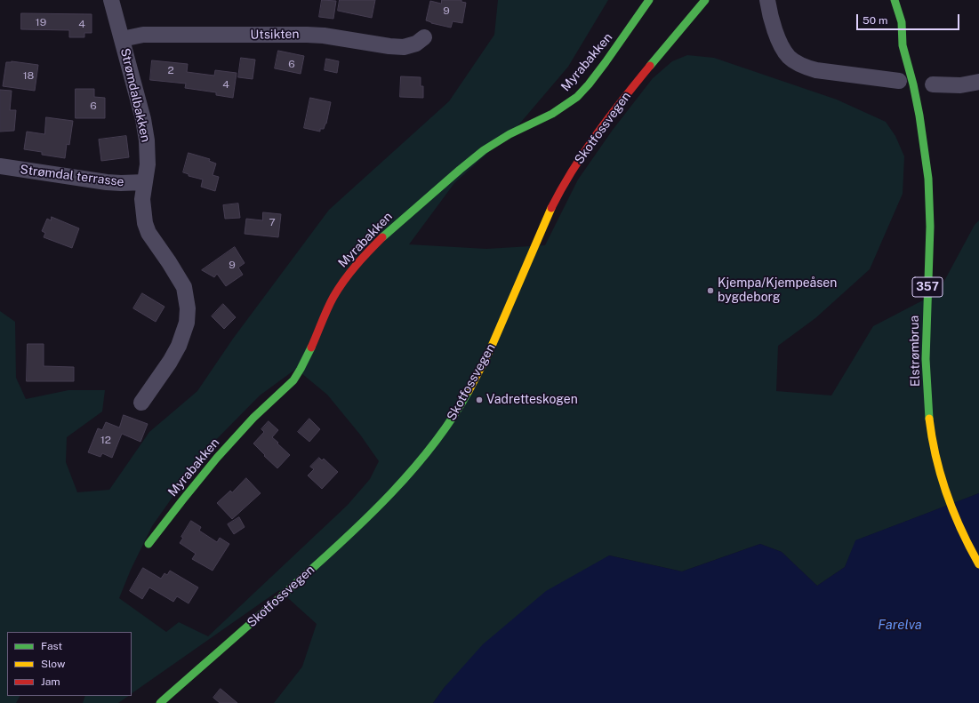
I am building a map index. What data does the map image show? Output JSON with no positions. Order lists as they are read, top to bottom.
{
  "streets": {
    "main road": [
      "Myrabakken",
      "Skotfossvegen",
      "357",
      "Elstrømbrua"
    ],
    "street": ["Utsikten", "Strømdalbakken", "Strømdal terrasse"]
  },
  "crossings": [
    ["Utsikten", "Strømdalbakken"],
    ["Strømdalbakken", "Strømdal terrasse"]
  ],
  "water": ["Farelva"],
  "places": ["Kjempa/Kjempeåsen bygdeborg", "Vadretteskogen"],
  "house_numbers": [
    "9",
    "19",
    "4",
    "6",
    "2",
    "18",
    "4",
    "6",
    "7",
    "9",
    "12"
  ],
  "legend": ["Fast", "Slow", "Jam"],
  "scale_bar": "50 m"
}
